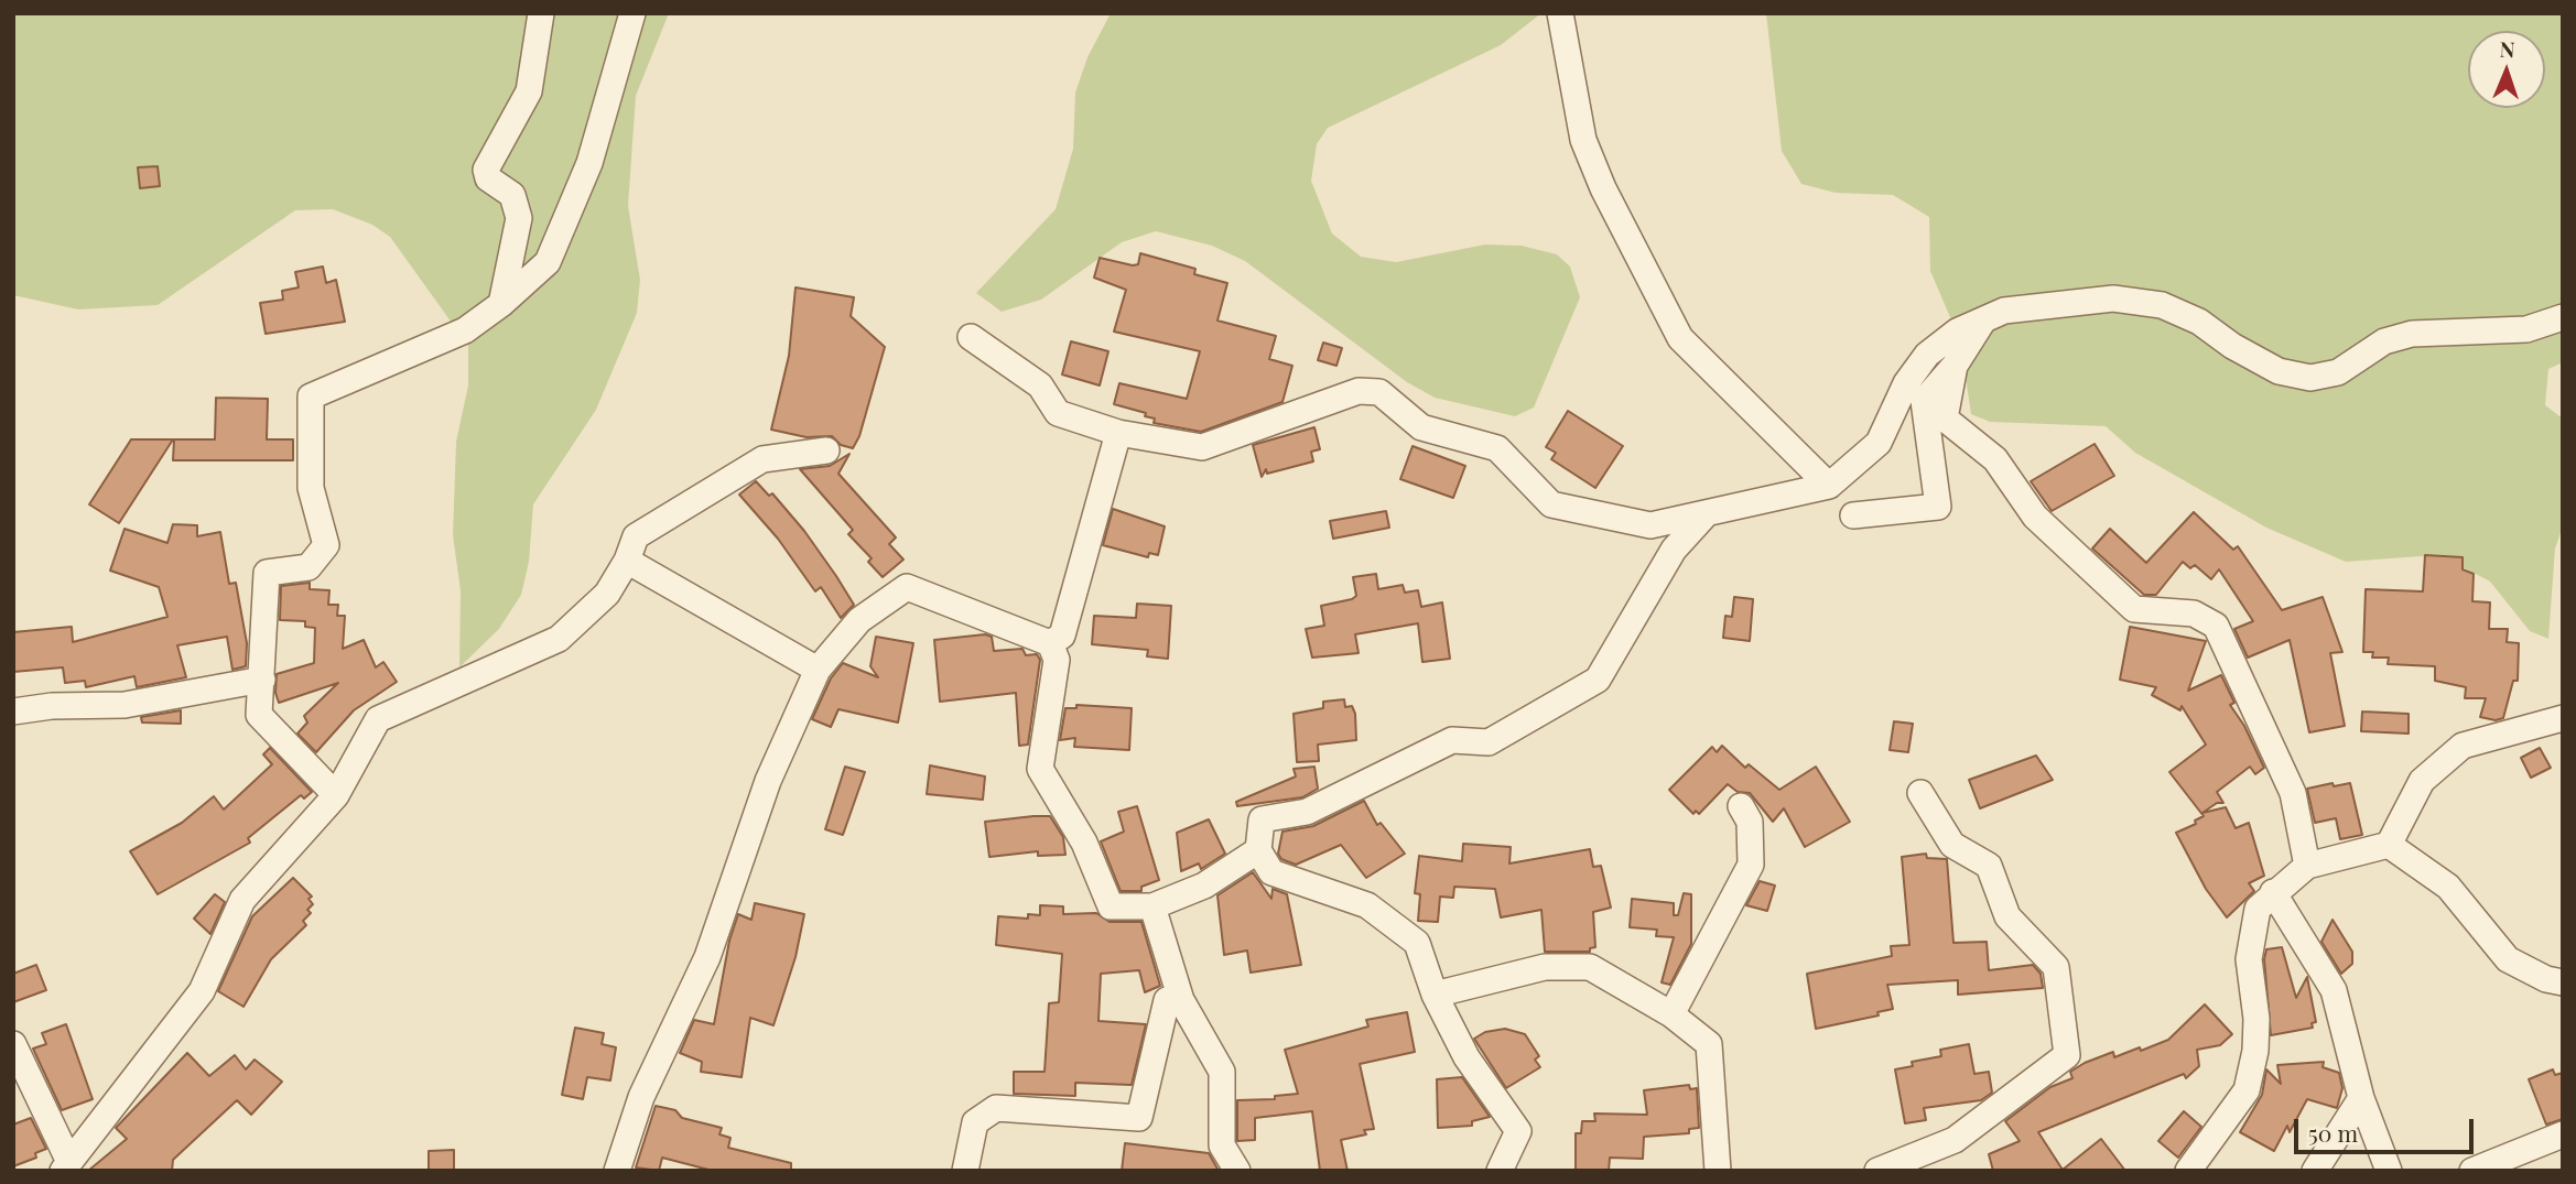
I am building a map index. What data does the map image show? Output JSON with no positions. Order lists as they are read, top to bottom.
{
  "scale_bar": "50 m",
  "north": "top"
}
